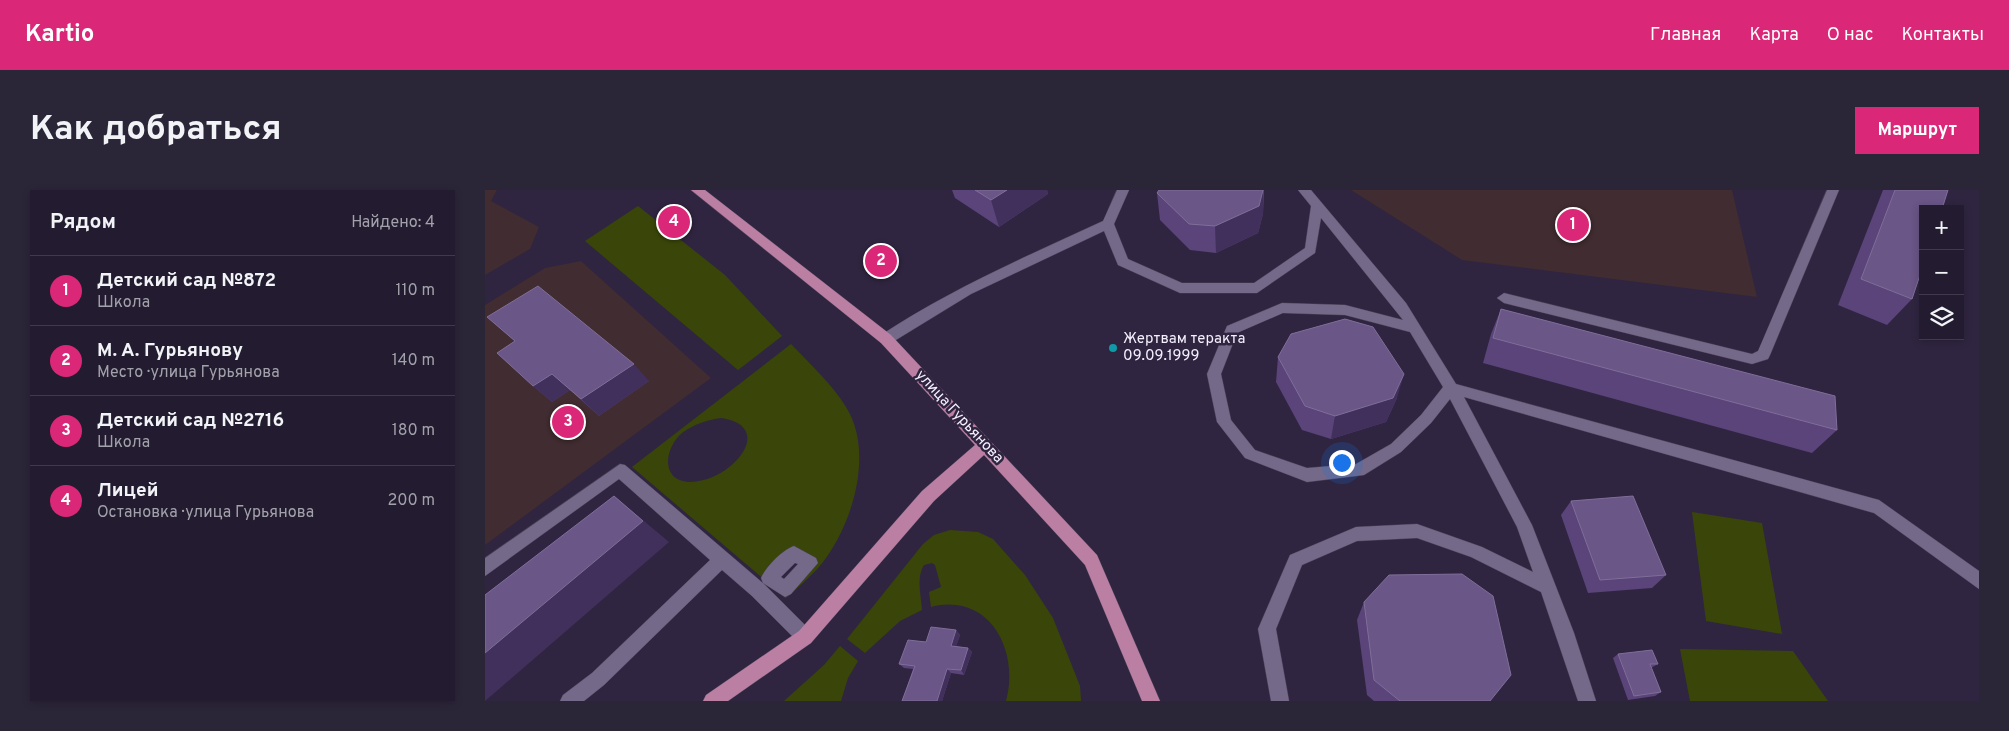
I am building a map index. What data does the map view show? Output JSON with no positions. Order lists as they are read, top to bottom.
{
  "streets": {
    "main road": ["улица Гурьянова"]
  },
  "places": ["Жертвам теракта 09.09.1999"],
  "page": {
    "header": "Kartio",
    "nav": [
      "Главная",
      "Карта",
      "О нас",
      "Контакты"
    ],
    "buttons": "Маршрут",
    "title": "Как добраться",
    "heading": ["Рядом", "Найдено: 4"],
    "pins": [
      "4",
      "1",
      "2",
      "3"
    ],
    "map_buttons": ["+", "−"],
    "list": [
      {
        "mark": "1",
        "name": "Детский сад №872",
        "note": "Школа",
        "value": "110 m"
      },
      {
        "mark": "2",
        "name": "М. А. Гурьянову",
        "note": "Место · улица Гурьянова",
        "value": "140 m"
      },
      {
        "mark": "3",
        "name": "Детский сад №2716",
        "note": "Школа",
        "value": "180 m"
      },
      {
        "mark": "4",
        "name": "Лицей",
        "note": "Остановка · улица Гурьянова",
        "value": "200 m"
      }
    ]
  }
}
